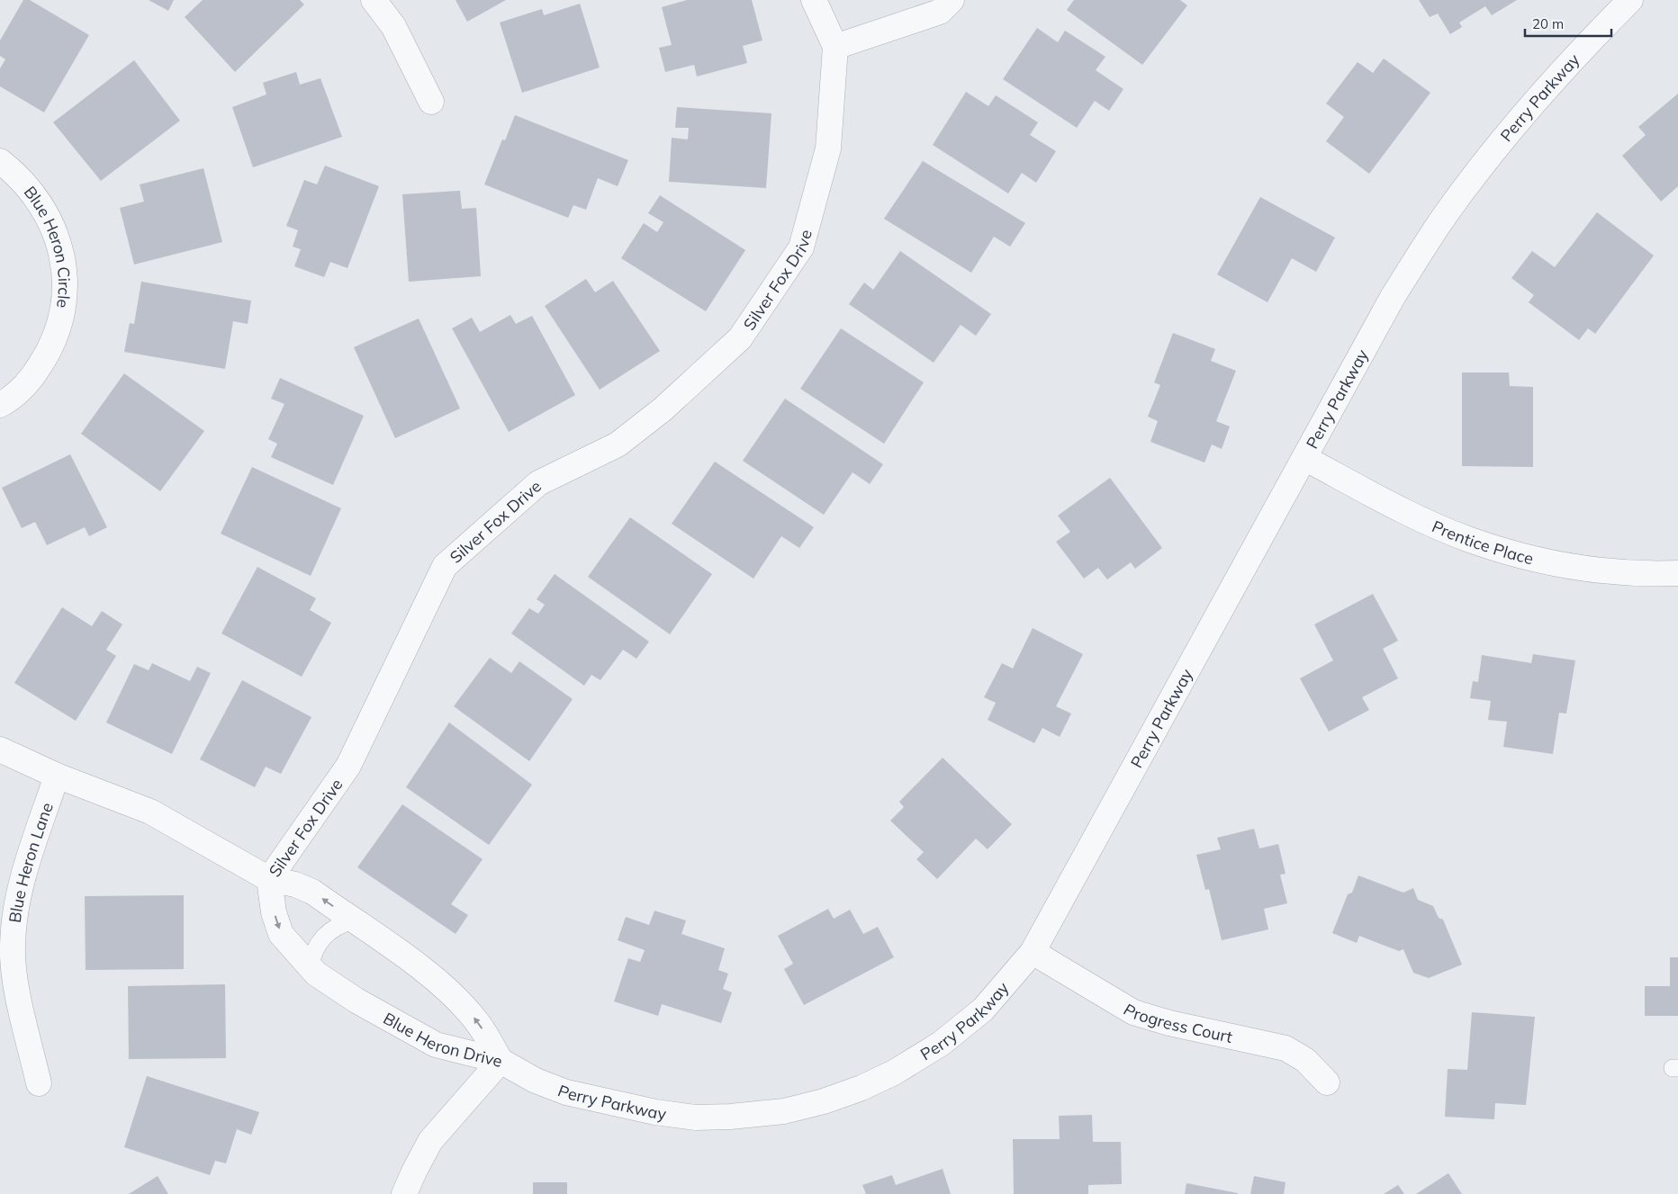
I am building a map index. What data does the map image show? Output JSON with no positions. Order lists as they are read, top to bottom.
{
  "streets": {
    "street": [
      "Perry Parkway",
      "Blue Heron Circle",
      "Silver Fox Drive",
      "Prentice Place",
      "Blue Heron Lane",
      "Progress Court",
      "Blue Heron Drive"
    ]
  },
  "crossings": [
    ["Perry Parkway", "Prentice Place"],
    ["Perry Parkway", "Progress Court"],
    ["Perry Parkway", "Blue Heron Drive"],
    ["Silver Fox Drive", "Blue Heron Lane"],
    ["Silver Fox Drive", "Blue Heron Drive"]
  ],
  "scale_bar": "20 m"
}
